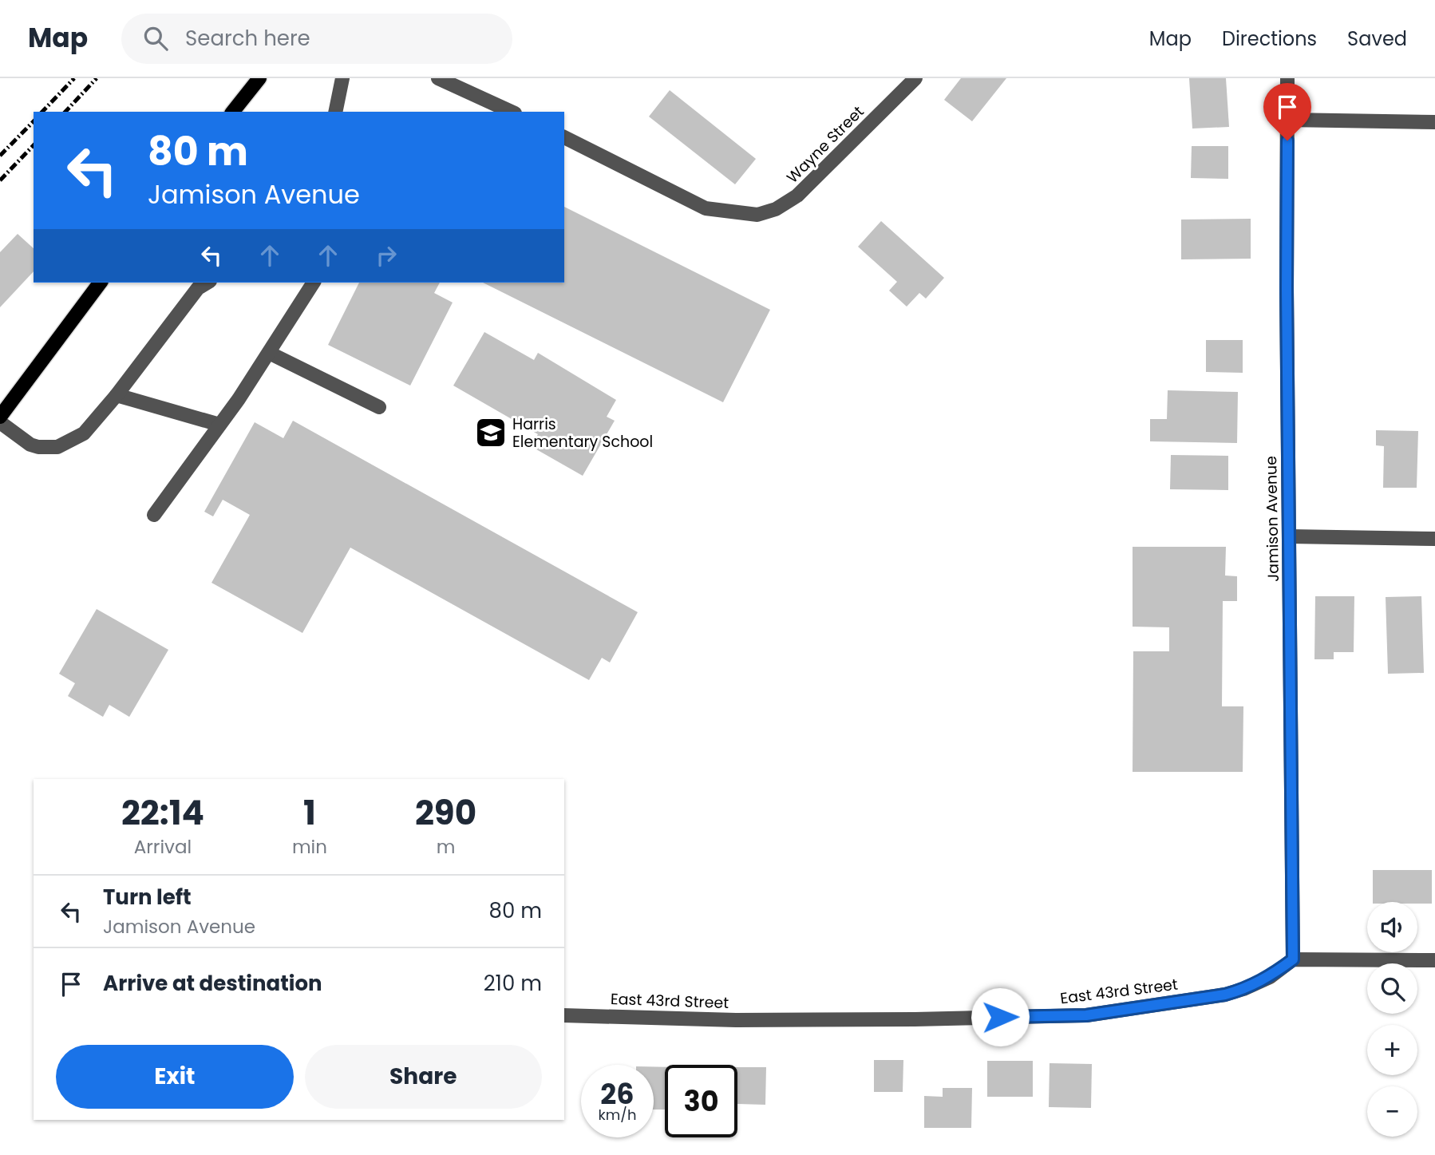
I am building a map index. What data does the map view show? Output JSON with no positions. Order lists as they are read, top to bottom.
{
  "streets": {
    "street": ["Wayne Street", "Jamison Avenue", "East 43rd Street"]
  },
  "crossings": [
    ["Jamison Avenue", "East 43rd Street"]
  ],
  "places": {
    "school or university": ["Harris Elementary School"]
  },
  "page": {
    "header": "Map",
    "search": "Search here",
    "nav": ["Map", "Directions", "Saved"],
    "turn": ["80 m", "Jamison Avenue"],
    "eta": [
      "22:14",
      "Arrival",
      "1",
      "min",
      "290",
      "m"
    ],
    "list": [
      {
        "name": "Turn left",
        "note": "Jamison Avenue",
        "value": "80 m"
      },
      {
        "name": "Arrive at destination",
        "value": "210 m"
      }
    ],
    "map_buttons": ["+", "−"],
    "buttons": ["Exit", "Share"],
    "speed": "26 km/h",
    "limit": "30"
  }
}
